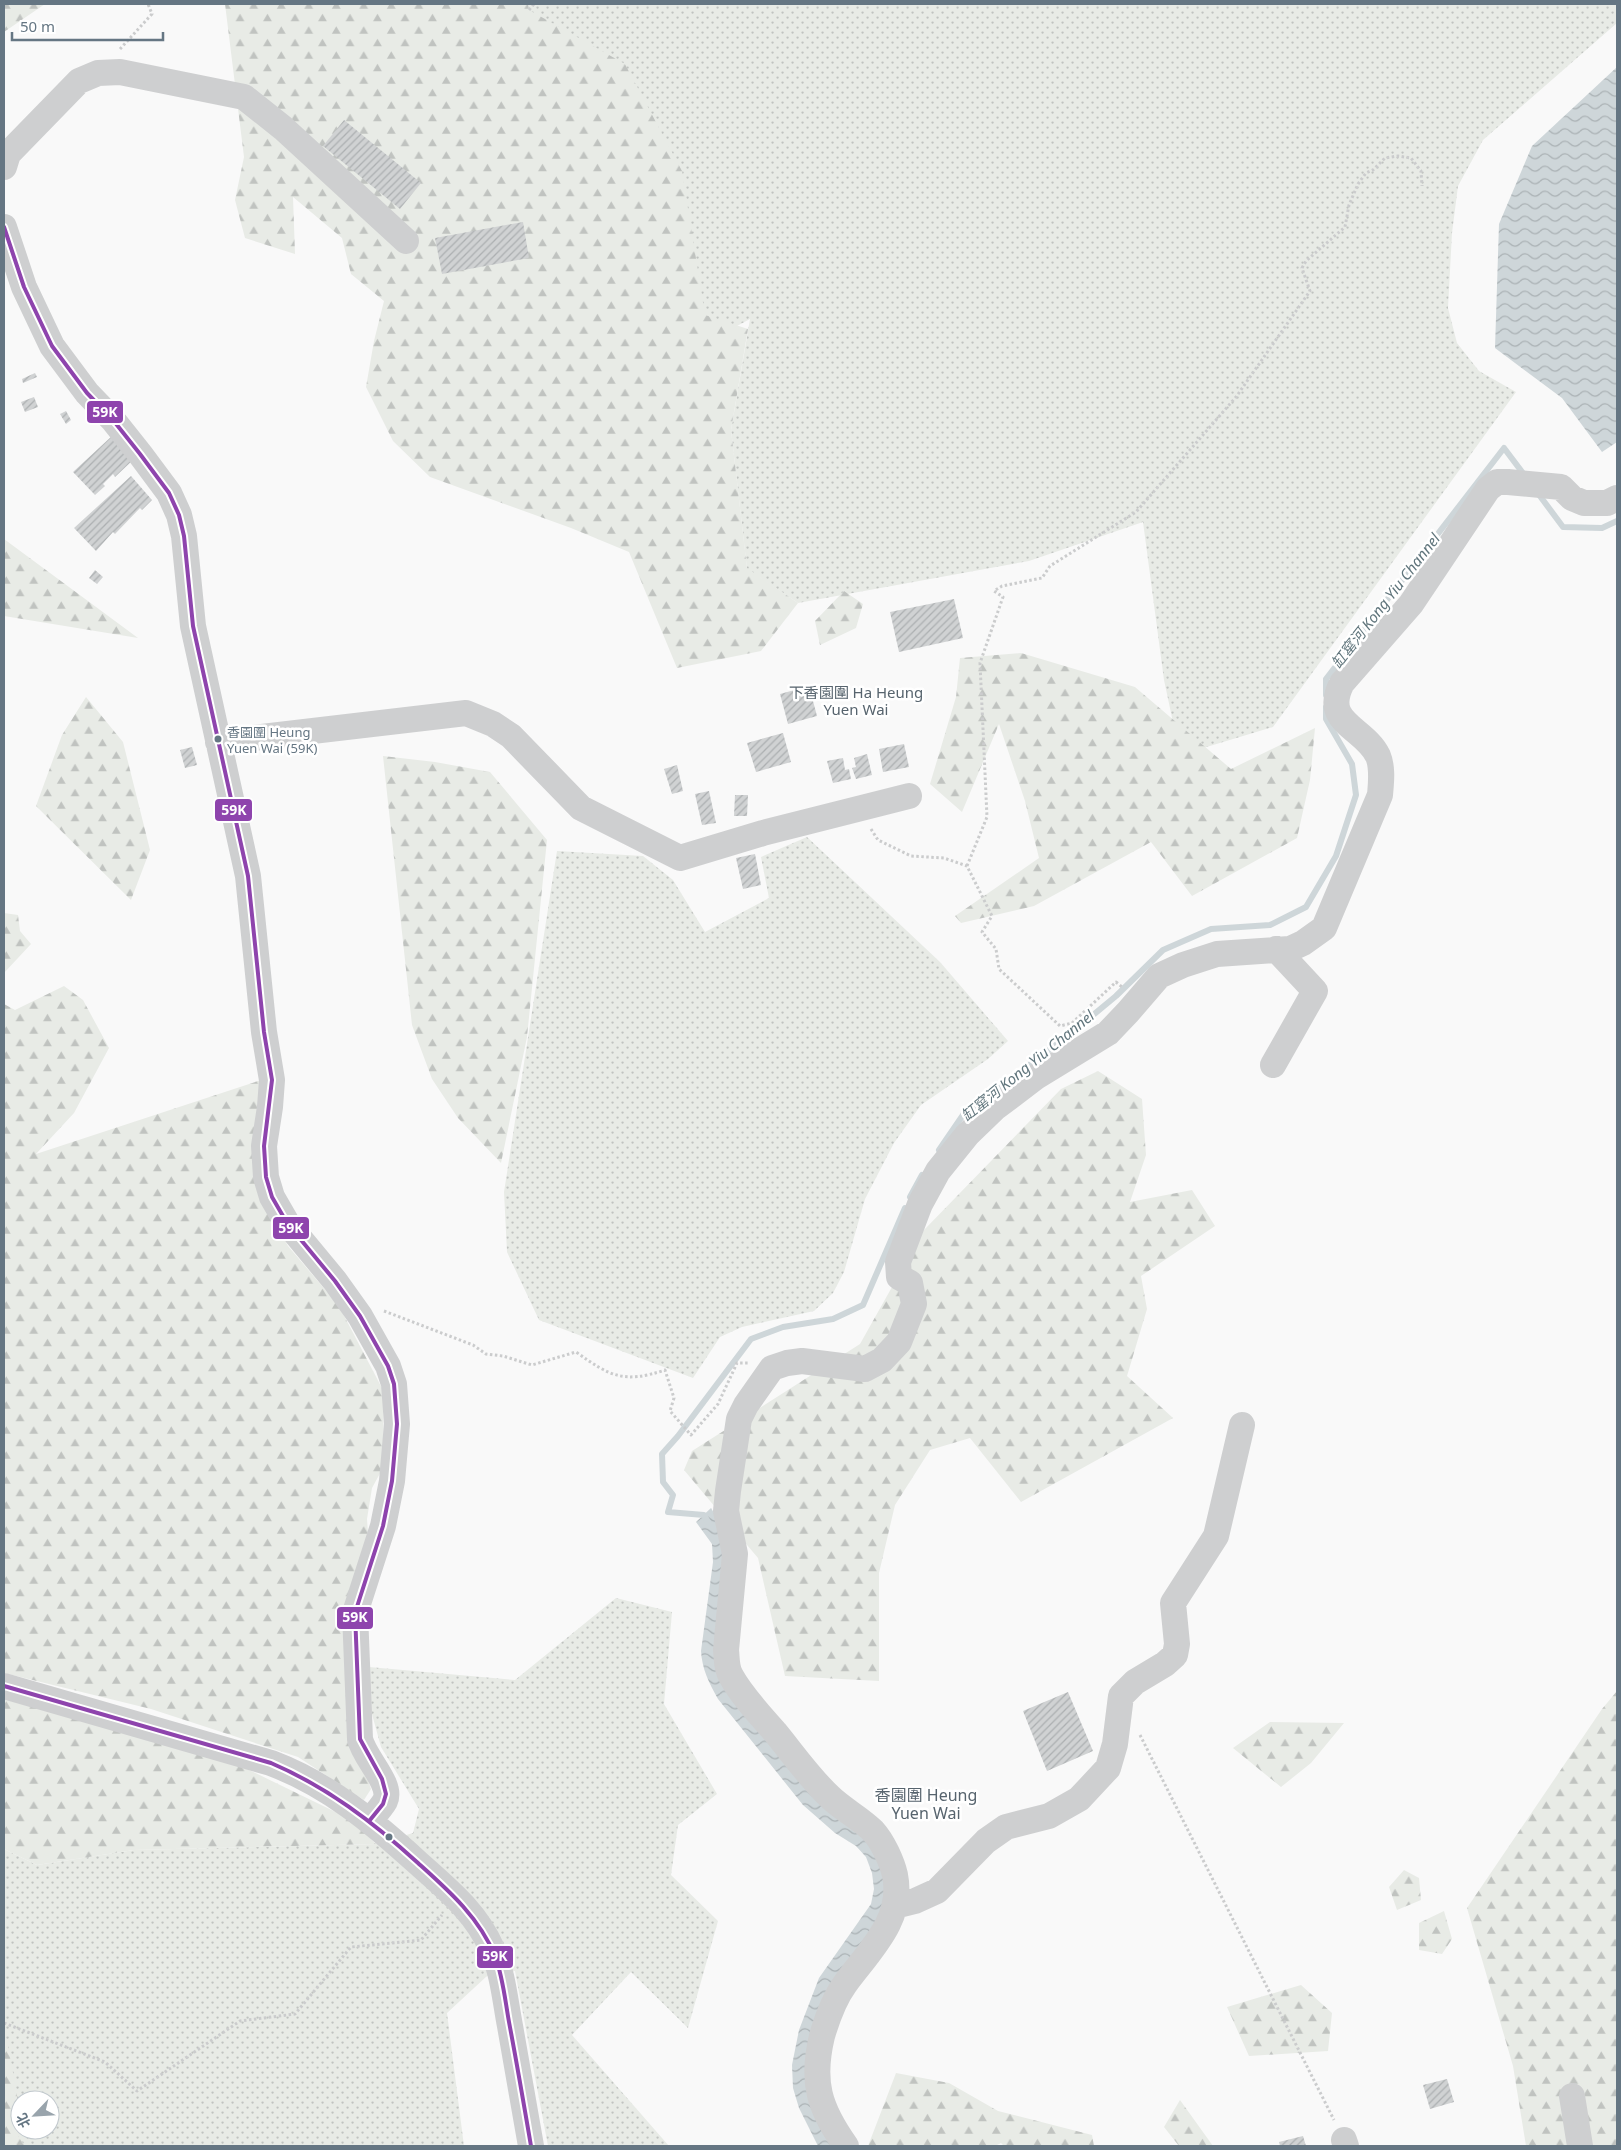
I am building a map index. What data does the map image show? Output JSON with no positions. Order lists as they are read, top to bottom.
{
  "districts": ["下香園圍 Ha Heung Yuen Wai", "香園圍 Heung Yuen Wai"],
  "water": ["缸窰河 Kong Yiu Channel"],
  "places": ["香園圍 Heung Yuen Wai (59K)"],
  "lines": ["transit line 59K"],
  "scale_bar": "50 m",
  "north": "bottom left"
}
